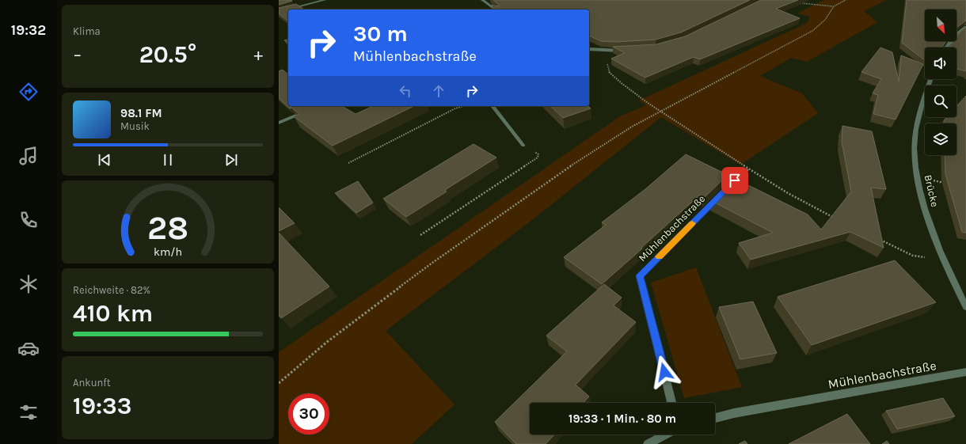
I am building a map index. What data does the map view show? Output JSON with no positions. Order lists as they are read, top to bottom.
{
  "streets": {
    "street": ["Brücke", "Mühlenbachstraße"]
  },
  "north": "bottom right",
  "page": {
    "tabs": "19:32",
    "tile": [
      "Klima",
      ["Reichweite · 82%", "410 km"],
      ["Ankunft", "19:33"]
    ],
    "turn": ["30 m", "Mühlenbachstraße"],
    "heat": ["−", "20.5°", "+"],
    "song": ["98.1 FM", "Musik"],
    "limit": "30",
    "trip": "19:33 · 1 Min. · 80 m",
    "gauge": ["28", "km/h"]
  }
}
